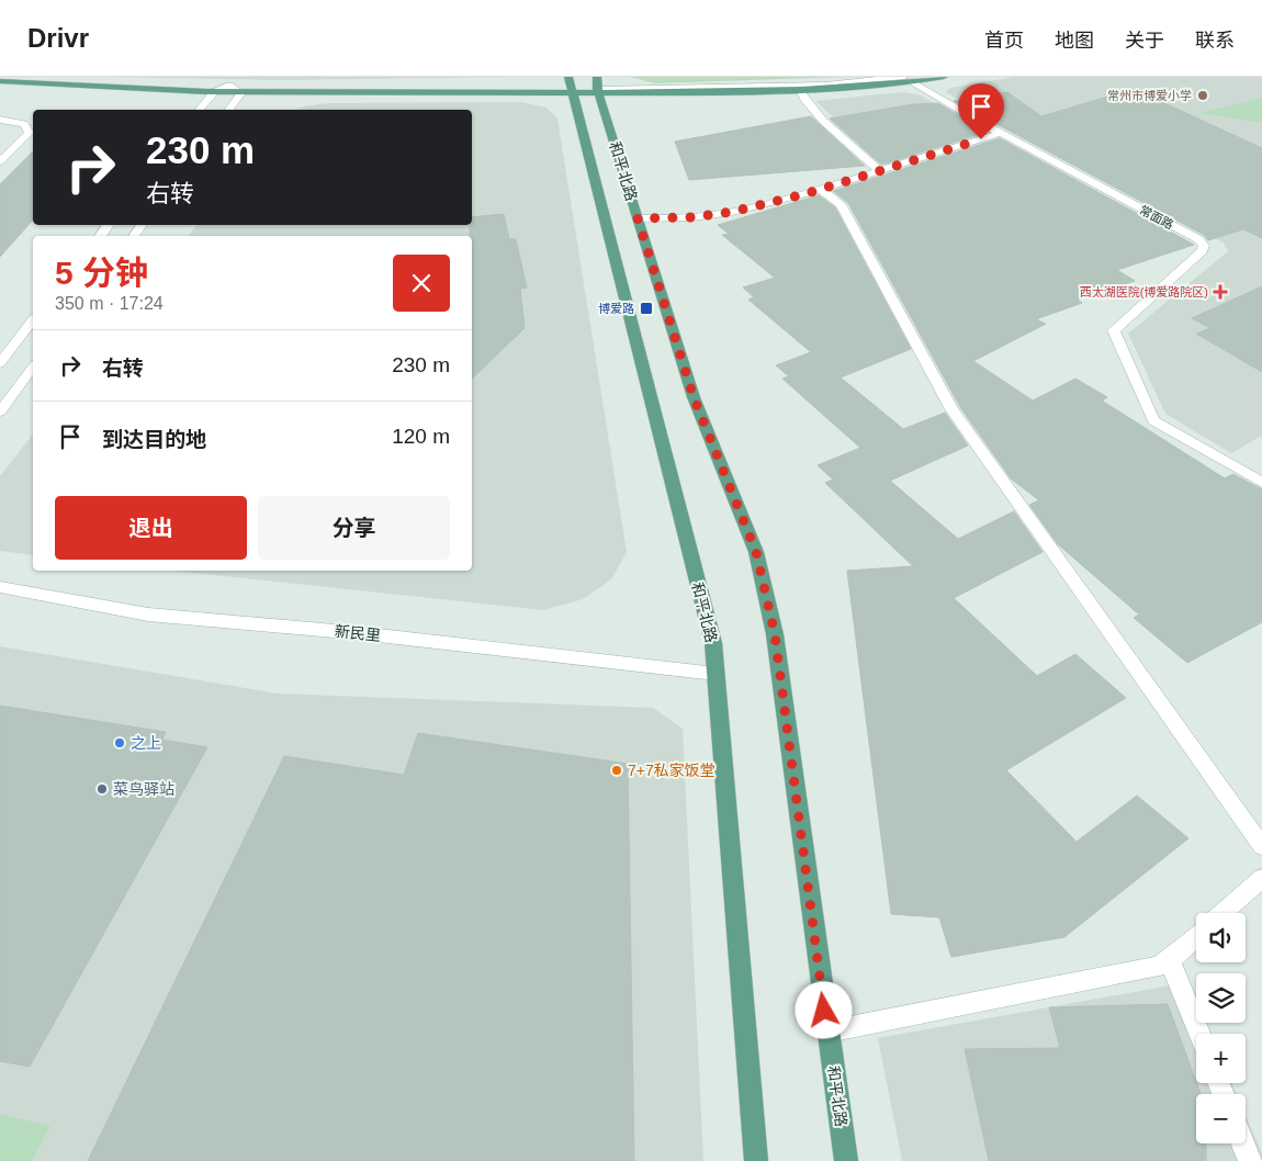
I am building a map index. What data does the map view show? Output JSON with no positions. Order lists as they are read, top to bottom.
{
  "streets": {
    "main road": ["和平北路"],
    "street": ["常面路", "新民里"]
  },
  "crossings": [
    ["和平北路", "新民里"]
  ],
  "places": {
    "other": [
      "常州市博爱小学",
      "之上",
      "7+7私家饭堂",
      "菜鸟驿站"
    ],
    "health": ["西太湖医院(博爱路院区)"],
    "transit": ["博爱路"]
  },
  "page": {
    "header": "Drivr",
    "nav": [
      "首页",
      "地图",
      "关于",
      "联系"
    ],
    "turn": ["230 m", "右转"],
    "heading": ["5 分钟", "350 m · 17:24"],
    "list": [
      {
        "name": "右转",
        "value": "230 m"
      },
      {
        "name": "到达目的地",
        "value": "120 m"
      }
    ],
    "buttons": ["退出", "分享"],
    "map_buttons": ["+", "−"]
  }
}
